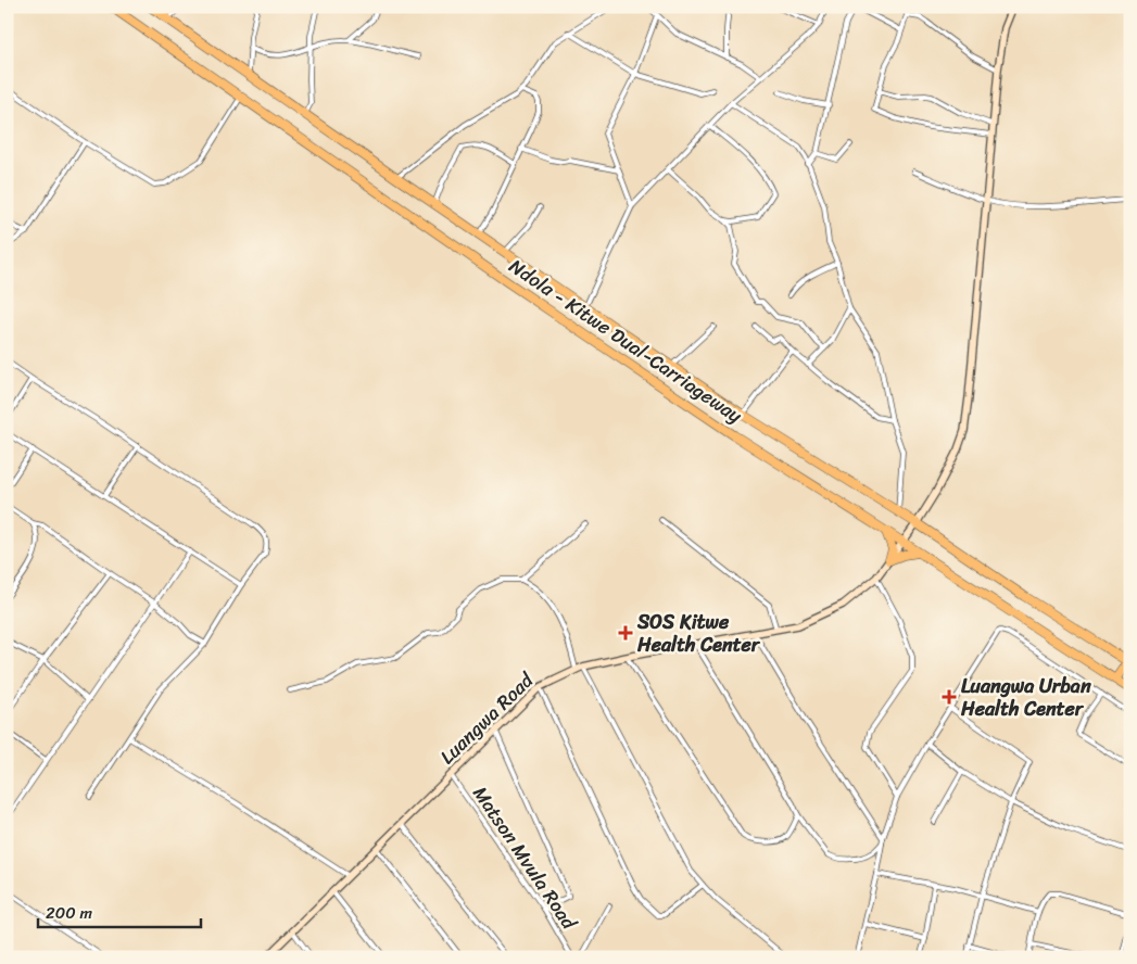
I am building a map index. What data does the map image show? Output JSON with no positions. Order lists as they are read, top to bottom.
{
  "streets": {
    "highway": ["Ndola - Kitwe Dual-Carriageway"],
    "street": ["Luangwa Road", "Matson Mvula Road"]
  },
  "crossings": [
    ["Ndola - Kitwe Dual-Carriageway", "Luangwa Road"],
    ["Luangwa Road", "Matson Mvula Road"]
  ],
  "places": {
    "health": ["SOS Kitwe Health Center", "Luangwa Urban Health Center"]
  },
  "scale_bar": "200 m"
}
